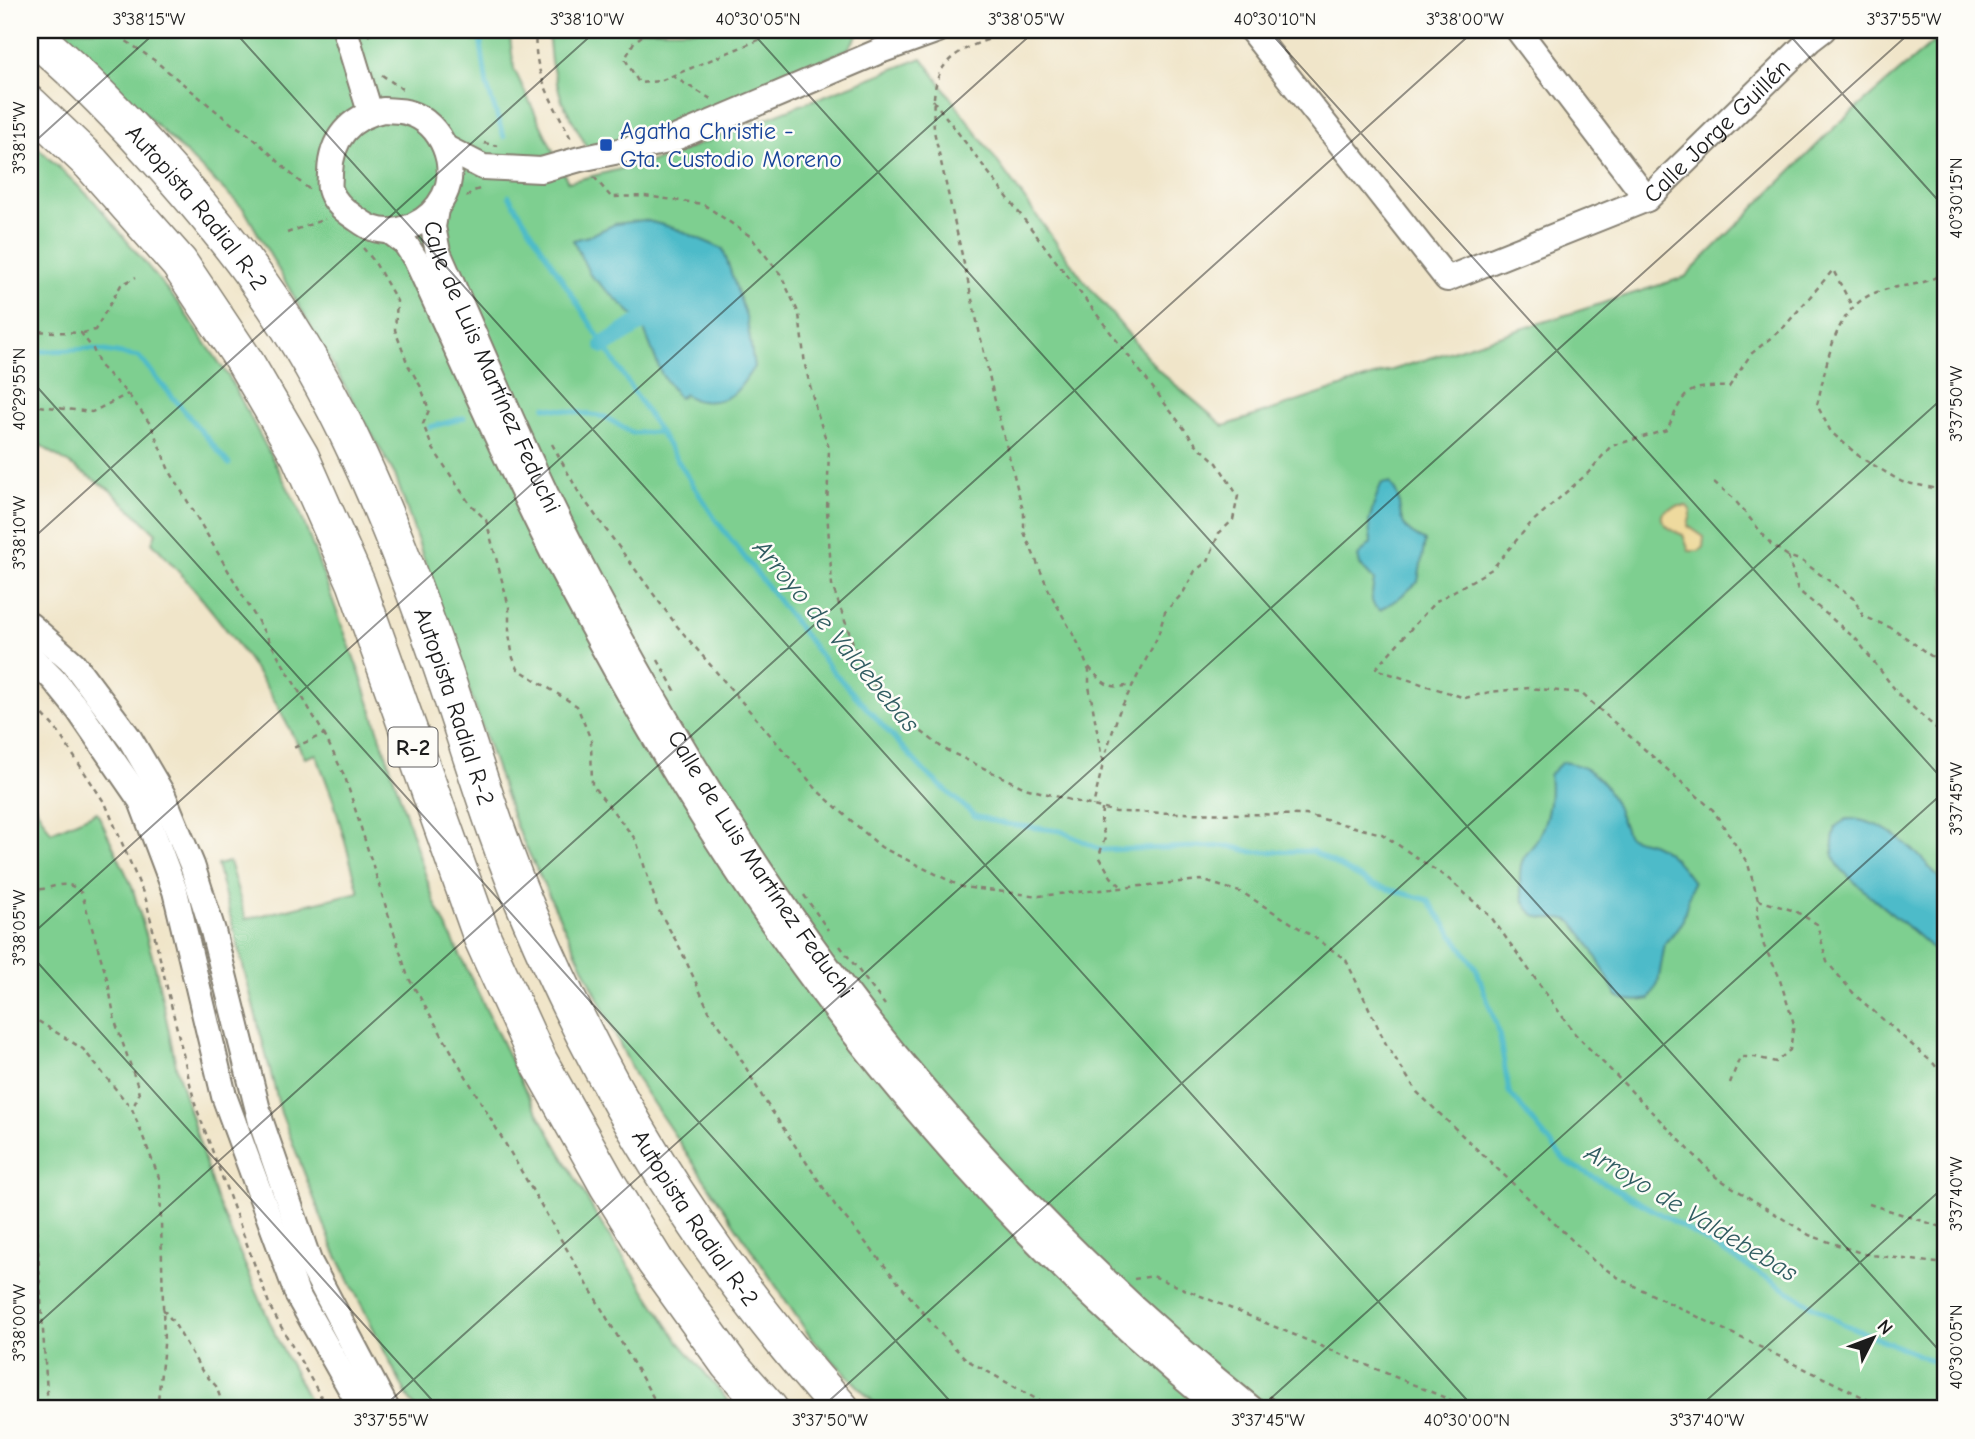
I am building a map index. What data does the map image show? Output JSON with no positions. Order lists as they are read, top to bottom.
{
  "streets": {
    "highway": ["Autopista Radial R-2", "R-2"],
    "street": ["Calle Jorge Guillén", "Calle de Luis Martínez Feduchi"]
  },
  "water": ["Arroyo de Valdebebas"],
  "places": {
    "transit": ["Agatha Christie - Gta. Custodio Moreno"]
  },
  "north": "top right",
  "coordinates": [
    "3°38'15\"W",
    "3°38'10\"W",
    "40°30'05\"N",
    "3°38'05\"W",
    "40°30'10\"N",
    "3°38'00\"W",
    "3°37'55\"W",
    "40°30'15\"N",
    "40°29'55\"N",
    "3°37'50\"W",
    "3°37'45\"W",
    "3°37'40\"W",
    "40°30'00\"N"
  ]
}
